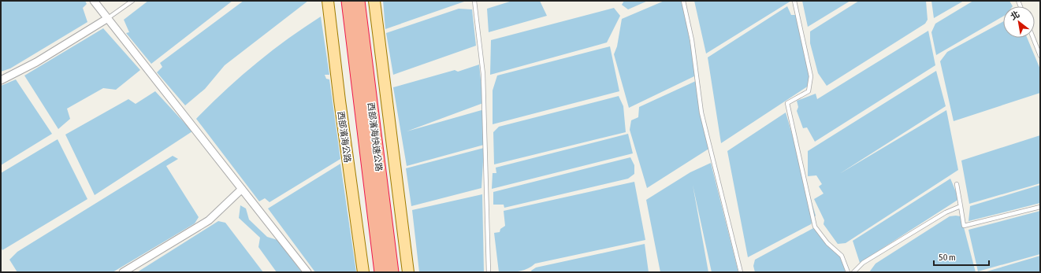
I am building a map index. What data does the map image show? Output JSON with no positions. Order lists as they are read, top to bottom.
{
  "streets": {
    "highway": ["西部濱海快速公路"],
    "main road": ["西部濱海公路"]
  },
  "scale_bar": "50 m",
  "north": "top left"
}
